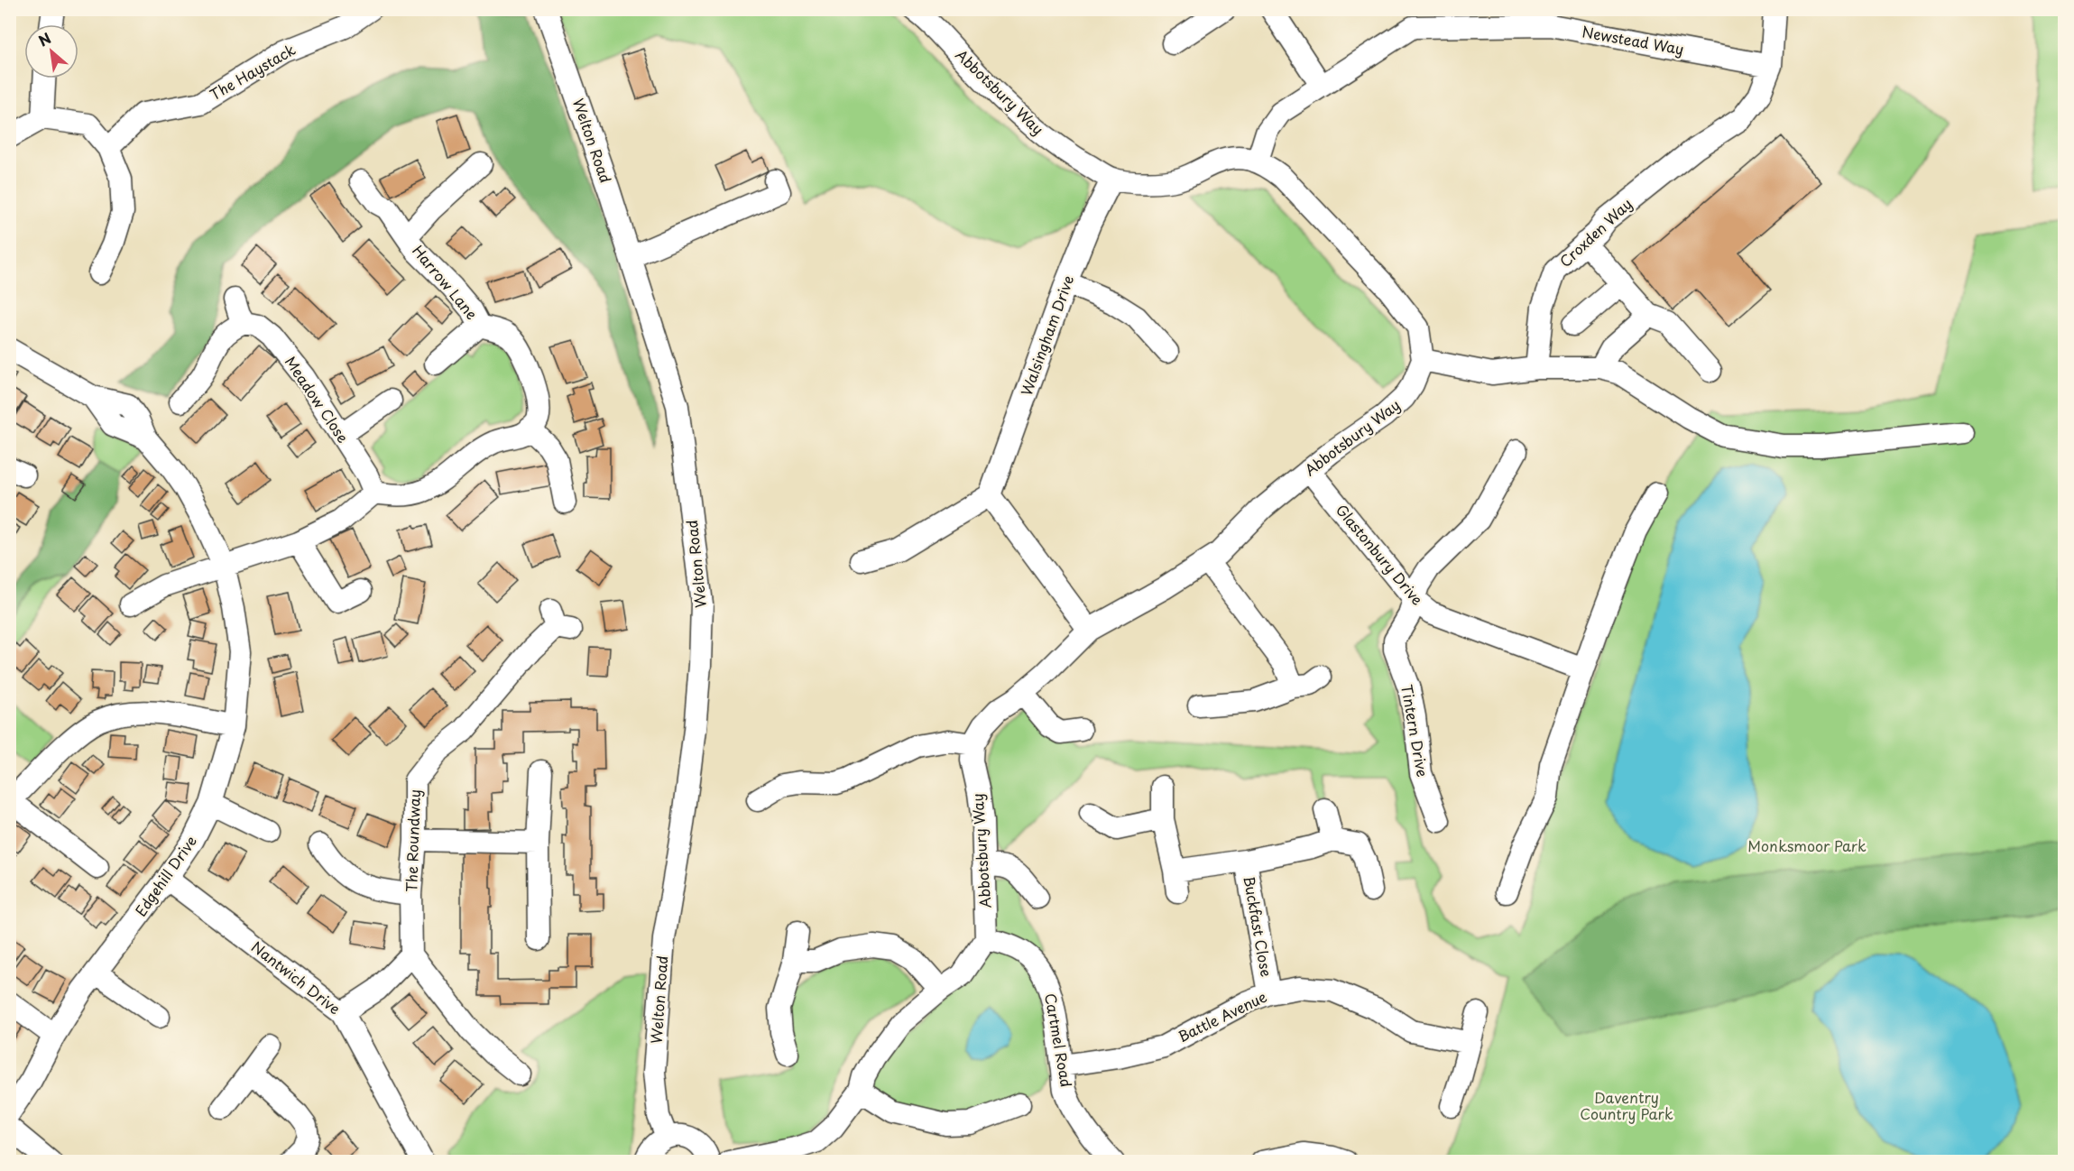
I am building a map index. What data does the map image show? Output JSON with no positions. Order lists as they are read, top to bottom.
{
  "streets": {
    "street": [
      "Newstead Way",
      "The Haystack",
      "Abbotsbury Way",
      "Welton Road",
      "Croxden Way",
      "Harrow Lane",
      "Walsingham Drive",
      "Meadow Close",
      "Glastonbury Drive",
      "Tintern Drive",
      "The Roundway",
      "Edgehill Drive",
      "Buckfast Close",
      "Nantwich Drive",
      "Battle Avenue",
      "Cartmel Road"
    ]
  },
  "crossings": [
    ["Newstead Way", "Abbotsbury Way"],
    ["Newstead Way", "Croxden Way"],
    ["Abbotsbury Way", "Walsingham Drive"],
    ["Abbotsbury Way", "Glastonbury Drive"],
    ["Abbotsbury Way", "Cartmel Road"],
    ["Glastonbury Drive", "Tintern Drive"],
    ["Edgehill Drive", "Nantwich Drive"],
    ["Buckfast Close", "Battle Avenue"],
    ["Battle Avenue", "Cartmel Road"]
  ],
  "parks": ["Monksmoor Park", "Daventry Country Park"],
  "north": "top left"
}
